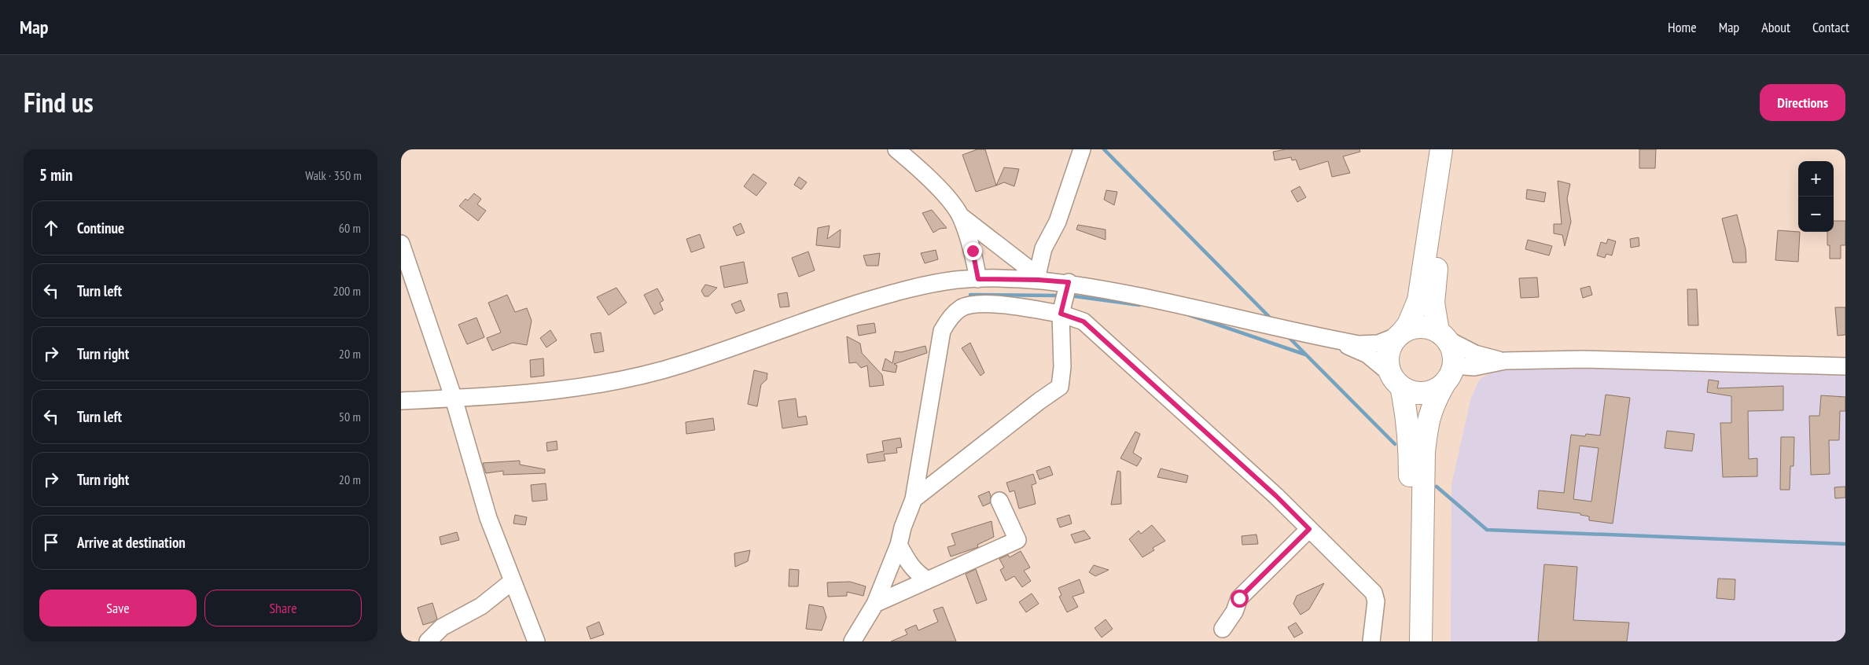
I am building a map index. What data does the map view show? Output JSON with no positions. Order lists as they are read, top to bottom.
{
  "page": {
    "header": "Map",
    "nav": [
      "Home",
      "Map",
      "About",
      "Contact"
    ],
    "title": "Find us",
    "buttons": [
      "Directions",
      ["Save", "Share"]
    ],
    "heading": ["5 min", "Walk · 350 m"],
    "map_buttons": ["+", "−"],
    "list": [
      ["Continue", "60 m"],
      ["Turn left", "200 m"],
      ["Turn right", "20 m"],
      ["Turn left", "50 m"],
      ["Turn right", "20 m"],
      "Arrive at destination"
    ]
  }
}
